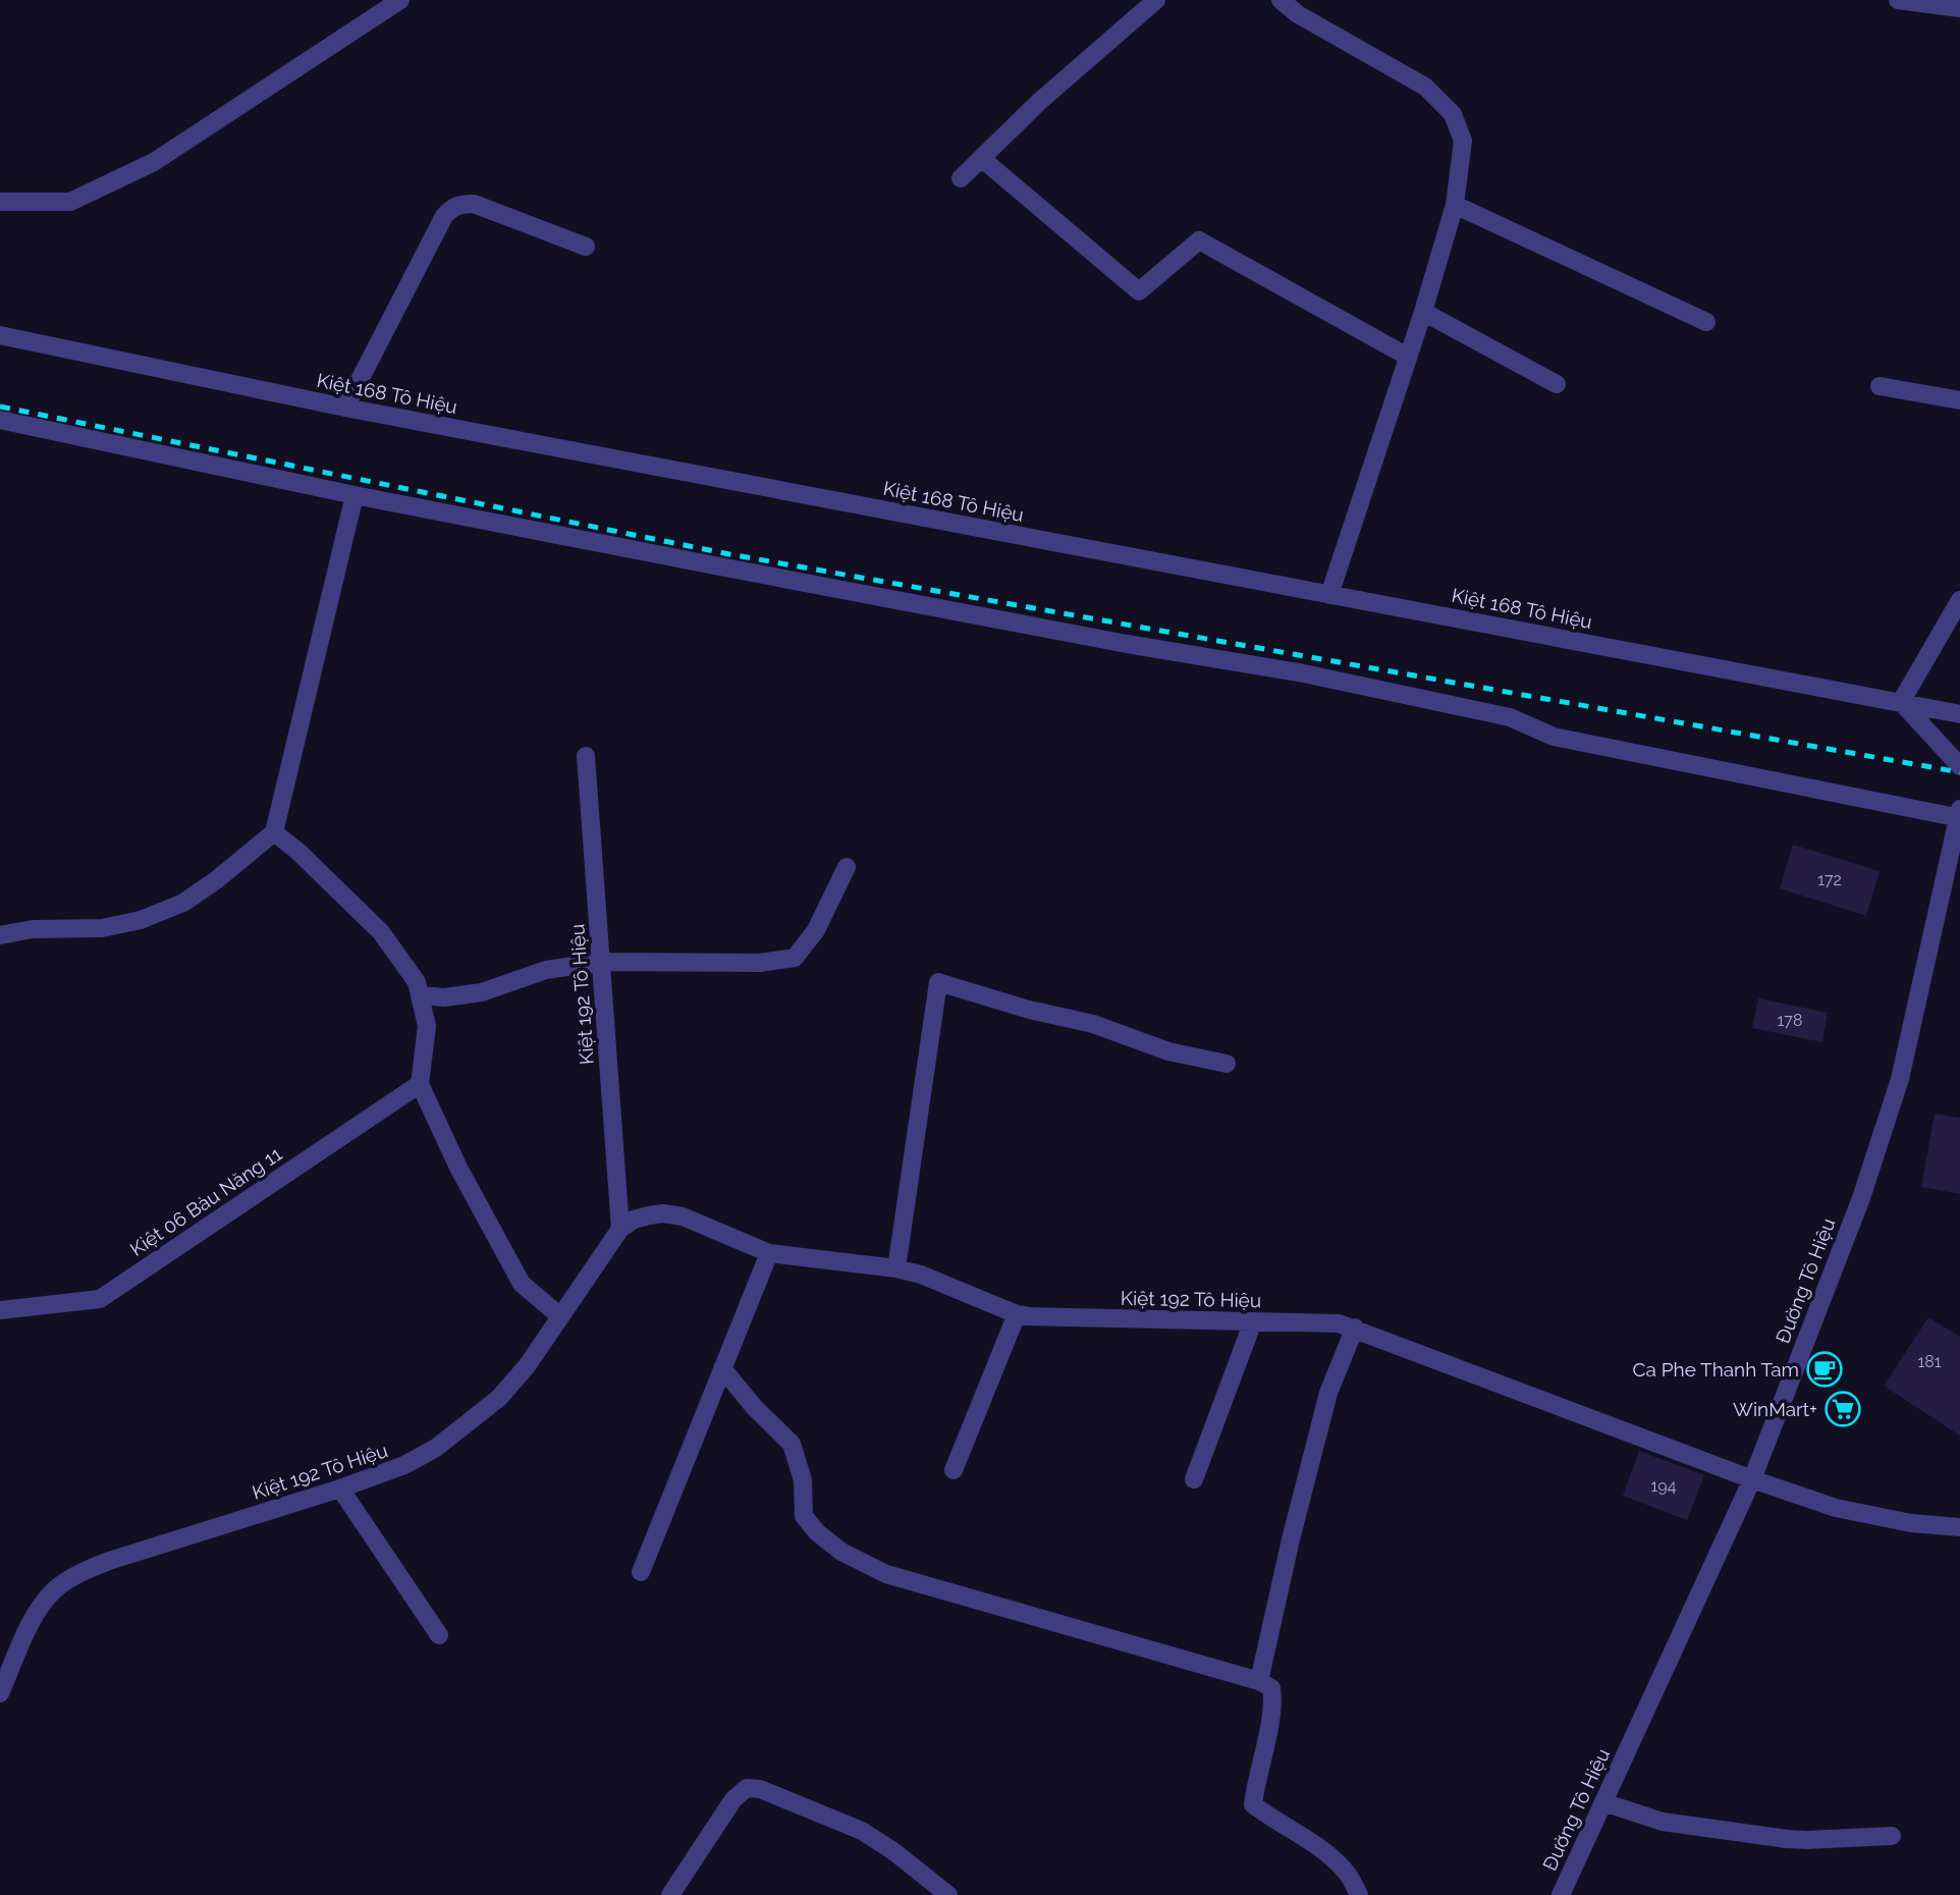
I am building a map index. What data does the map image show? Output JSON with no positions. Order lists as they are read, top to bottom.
{
  "streets": {
    "street": [
      "Kiệt 168 Tô Hiệu",
      "Kiệt 192 Tô Hiệu",
      "Kiệt 06 Bàu Năng 11",
      "Đường Tô Hiệu"
    ]
  },
  "crossings": [
    ["Kiệt 192 Tô Hiệu", "Đường Tô Hiệu"]
  ],
  "places": {
    "cafe": ["Ca Phe Thanh Tam"],
    "supermarket": ["WinMart+"]
  },
  "house_numbers": [
    "172",
    "178",
    "181",
    "194"
  ]
}
